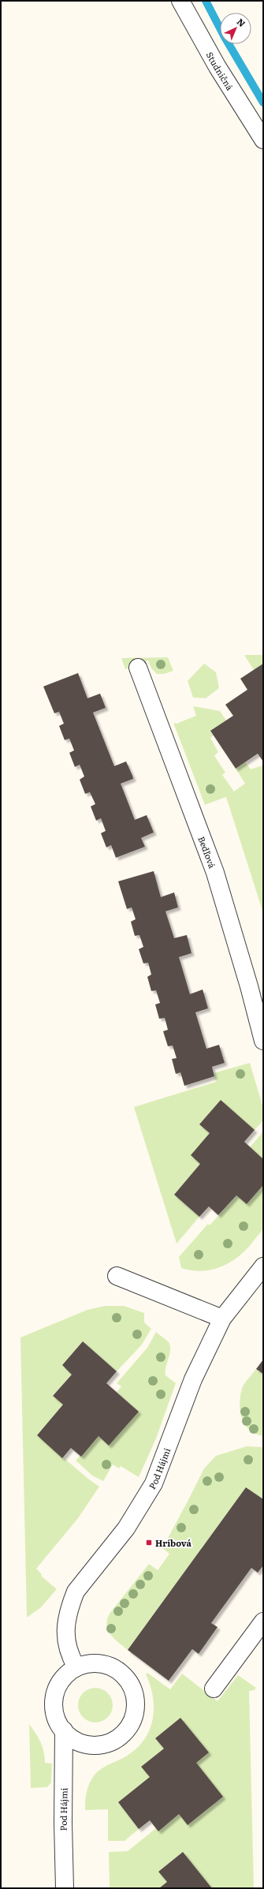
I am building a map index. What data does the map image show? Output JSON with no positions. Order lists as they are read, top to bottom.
{
  "streets": {
    "street": ["Studničná", "Bedľová", "Pod Hájmi"]
  },
  "places": {
    "transit": ["Hríbová"]
  },
  "north": "top right"
}
